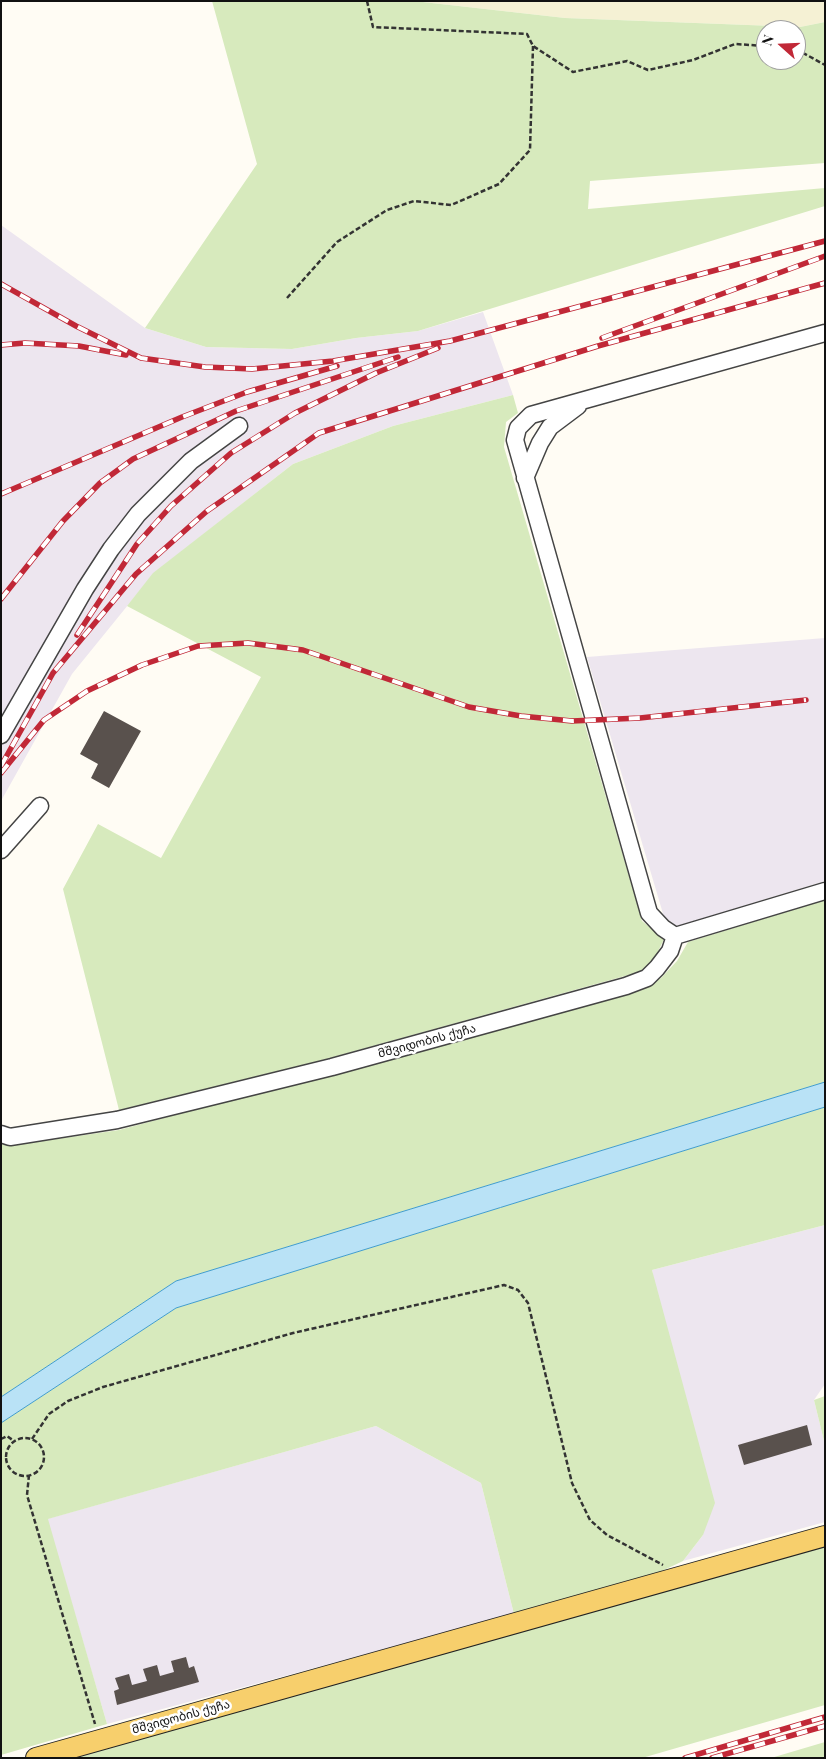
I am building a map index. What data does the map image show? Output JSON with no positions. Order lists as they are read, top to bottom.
{
  "streets": {
    "main road": ["მშვიდობის ქუჩა"]
  },
  "north": "left"
}
